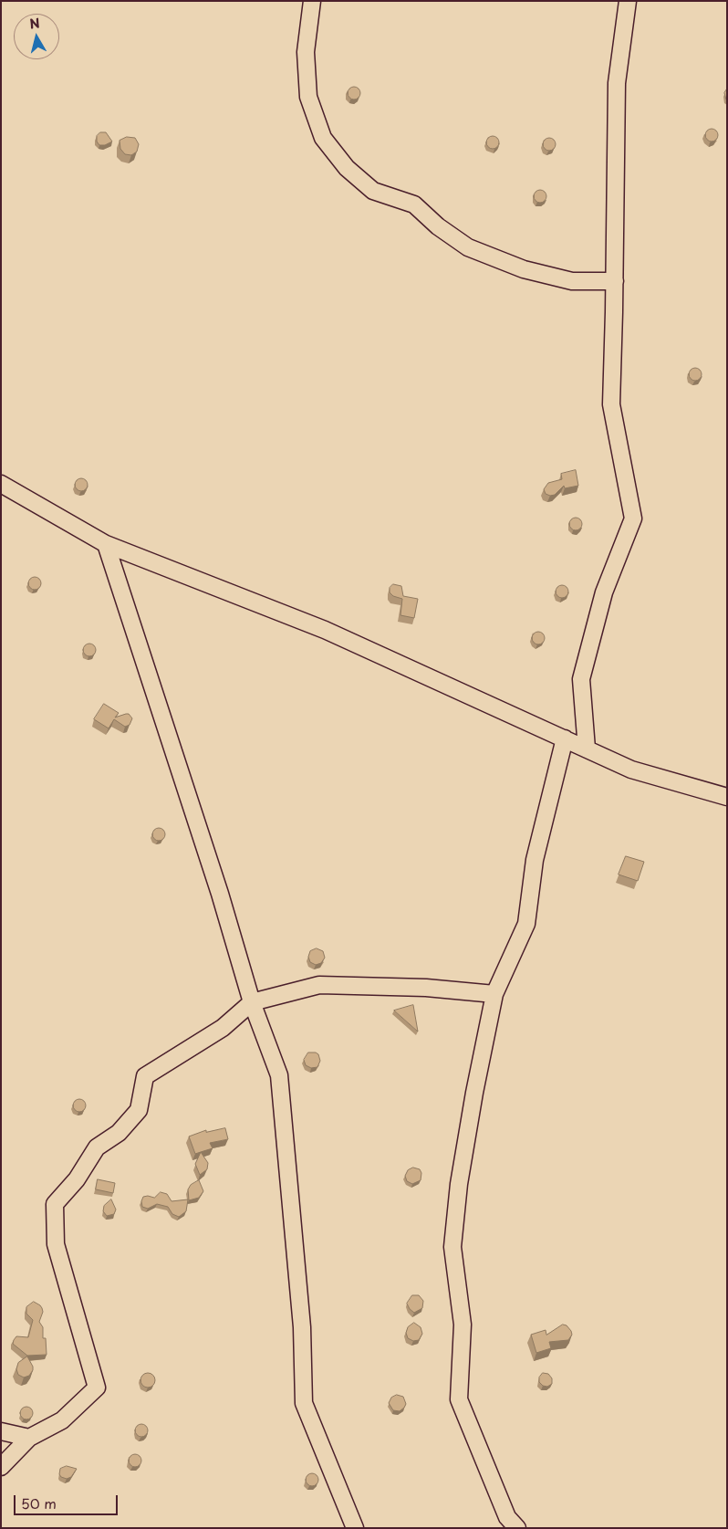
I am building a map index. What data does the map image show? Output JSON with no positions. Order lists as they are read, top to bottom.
{
  "scale_bar": "50 m",
  "north": "top"
}
